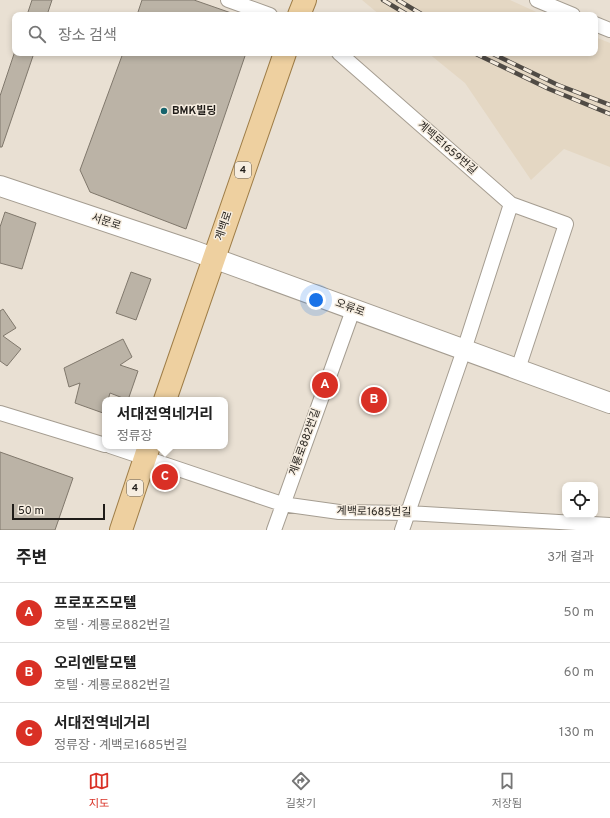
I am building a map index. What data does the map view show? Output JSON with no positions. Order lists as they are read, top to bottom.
{
  "streets": {
    "main road": ["4", "계백로"],
    "street": [
      "계백로1659번길",
      "서문로",
      "오류로",
      "계룡로882번길",
      "계백로1685번길"
    ]
  },
  "crossings": [
    ["계백로1659번길", "오류로"],
    ["4", "계백로1685번길"],
    ["서문로", "계백로"],
    ["서문로", "오류로"],
    ["계백로", "오류로"],
    ["오류로", "계룡로882번길"],
    ["계룡로882번길", "계백로1685번길"]
  ],
  "places": ["BMK빌딩"],
  "scale_bar": "50 m",
  "page": {
    "search": "장소 검색",
    "pins": ["A", "B", "C"],
    "popup": ["서대전역네거리", "정류장"],
    "scale": "50 m",
    "heading": ["주변", "3개 결과"],
    "list": [
      {
        "mark": "A",
        "name": "프로포즈모텔",
        "note": "호텔 · 계룡로882번길",
        "value": "50 m"
      },
      {
        "mark": "B",
        "name": "오리엔탈모텔",
        "note": "호텔 · 계룡로882번길",
        "value": "60 m"
      },
      {
        "mark": "C",
        "name": "서대전역네거리",
        "note": "정류장 · 계백로1685번길",
        "value": "130 m"
      }
    ],
    "nav": ["지도", "길찾기", "저장됨"]
  }
}
